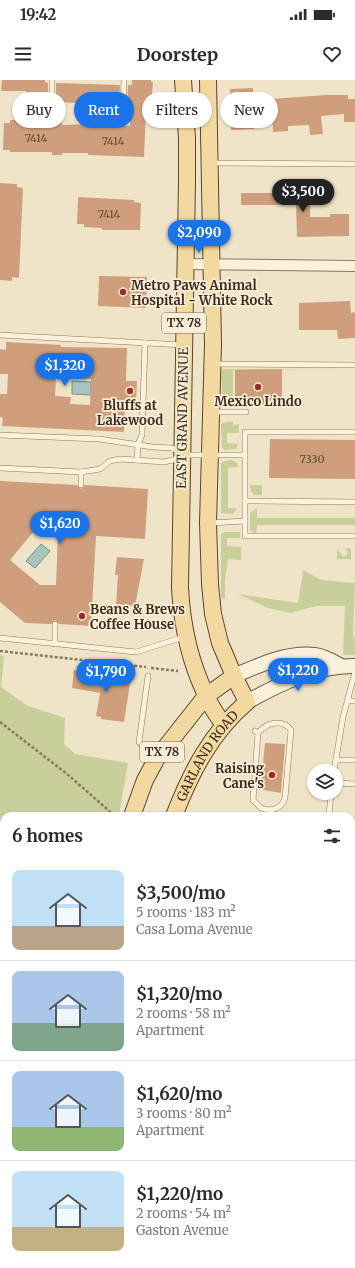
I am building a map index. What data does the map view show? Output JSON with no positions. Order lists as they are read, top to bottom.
{
  "streets": {
    "main road": ["TX 78", "EAST GRAND AVENUE", "GARLAND ROAD"]
  },
  "crossings": [
    ["TX 78", "EAST GRAND AVENUE"],
    ["TX 78", "GARLAND ROAD"],
    ["EAST GRAND AVENUE", "GARLAND ROAD"]
  ],
  "places": [
    "Metro Paws Animal Hospital - White Rock",
    "Mexico Lindo",
    "Bluffs at Lakewood",
    "Beans & Brews Coffee House",
    "Raising Cane's"
  ],
  "house_numbers": [
    "7414",
    "7414",
    "7414",
    "7330"
  ],
  "page": {
    "status": "19:42",
    "header": "Doorstep",
    "chip": [
      "Buy",
      "Rent",
      "Filters",
      "New"
    ],
    "price": [
      "$3,500",
      "$2,090",
      "$1,320",
      "$1,620",
      "$1,220",
      "$1,790"
    ],
    "heading": "6 homes",
    "list": [
      {
        "name": "$3,500/mo",
        "note": "5 rooms · 183 m² · Casa Loma Avenue"
      },
      {
        "name": "$1,320/mo",
        "note": "2 rooms · 58 m² · Apartment"
      },
      {
        "name": "$1,620/mo",
        "note": "3 rooms · 80 m² · Apartment"
      },
      {
        "name": "$1,220/mo",
        "note": "2 rooms · 54 m² · Gaston Avenue"
      }
    ]
  }
}
